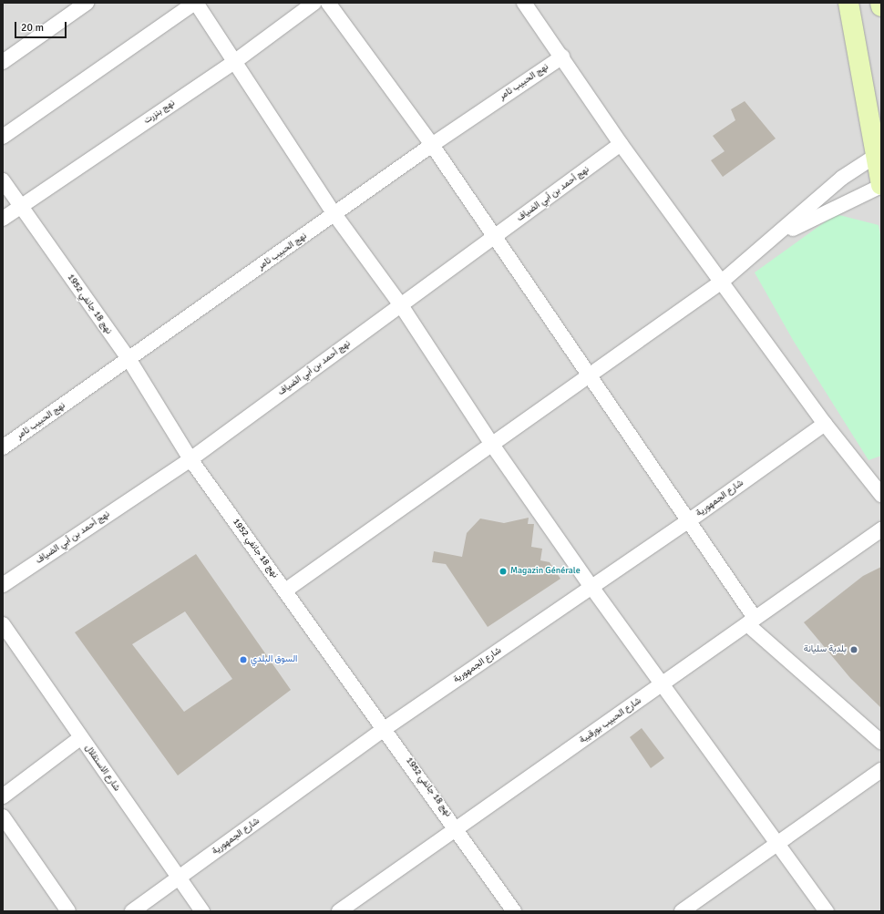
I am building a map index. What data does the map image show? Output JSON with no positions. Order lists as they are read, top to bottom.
{
  "streets": {
    "street": [
      "نهج الحبيب ثامر",
      "نهج بنزرت",
      "نهج أحمد بن أبي الضياف",
      "نهج 18 جانفي 1952",
      "شارع الجمهورية",
      "شارع الحبيب بورقيبة",
      "شارع الاستقلال"
    ]
  },
  "crossings": [
    ["نهج الحبيب ثامر", "نهج 18 جانفي 1952"],
    ["نهج بنزرت", "نهج 18 جانفي 1952"],
    ["نهج أحمد بن أبي الضياف", "نهج 18 جانفي 1952"],
    ["نهج 18 جانفي 1952", "شارع الجمهورية"],
    ["نهج 18 جانفي 1952", "شارع الحبيب بورقيبة"],
    ["شارع الجمهورية", "شارع الاستقلال"]
  ],
  "places": ["Magazin Générale", "بلدية سليانة", "السوق البلدي"],
  "scale_bar": "20 m"
}
